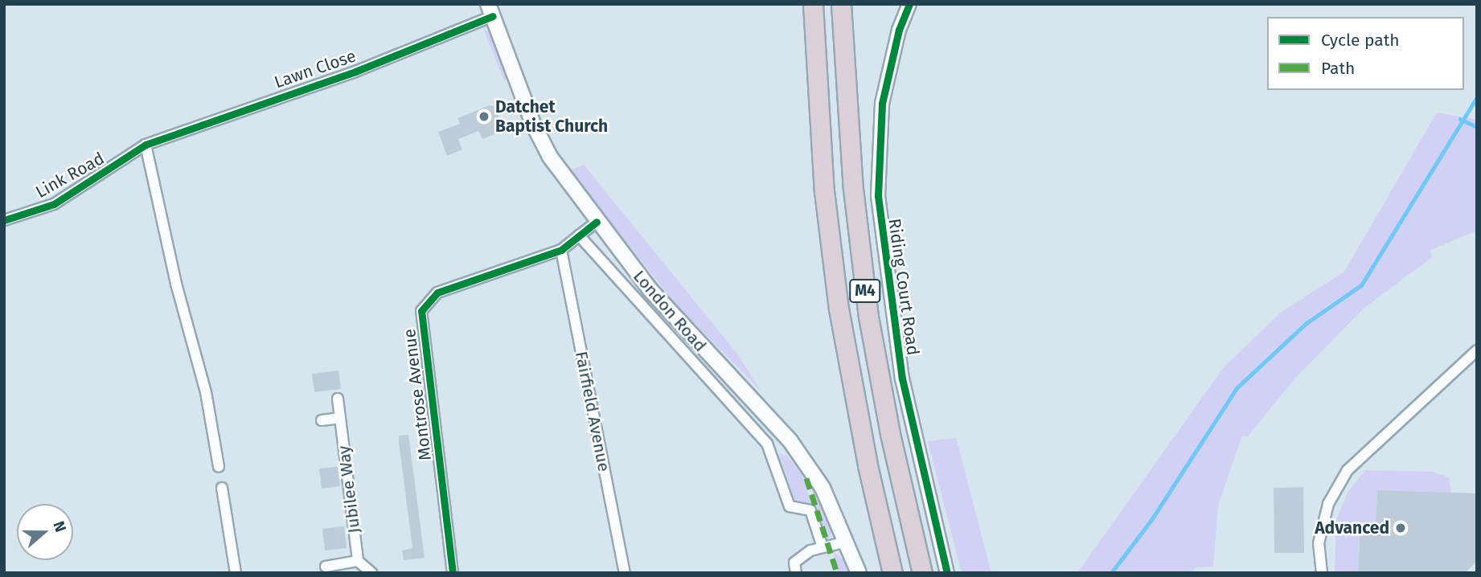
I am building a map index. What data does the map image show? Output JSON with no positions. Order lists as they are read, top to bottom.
{
  "streets": {
    "highway": ["M4"],
    "main road": ["London Road"],
    "street": [
      "Lawn Close",
      "Link Road",
      "Riding Court Road",
      "Montrose Avenue",
      "Fairfield Avenue",
      "Jubilee Way"
    ]
  },
  "crossings": [
    ["Lawn Close", "Link Road"],
    ["Lawn Close", "London Road"],
    ["London Road", "Montrose Avenue"],
    ["Montrose Avenue", "Fairfield Avenue"]
  ],
  "places": ["Datchet Baptist Church", "Advanced"],
  "legend": ["Cycle path", "Path"],
  "north": "right"
}
